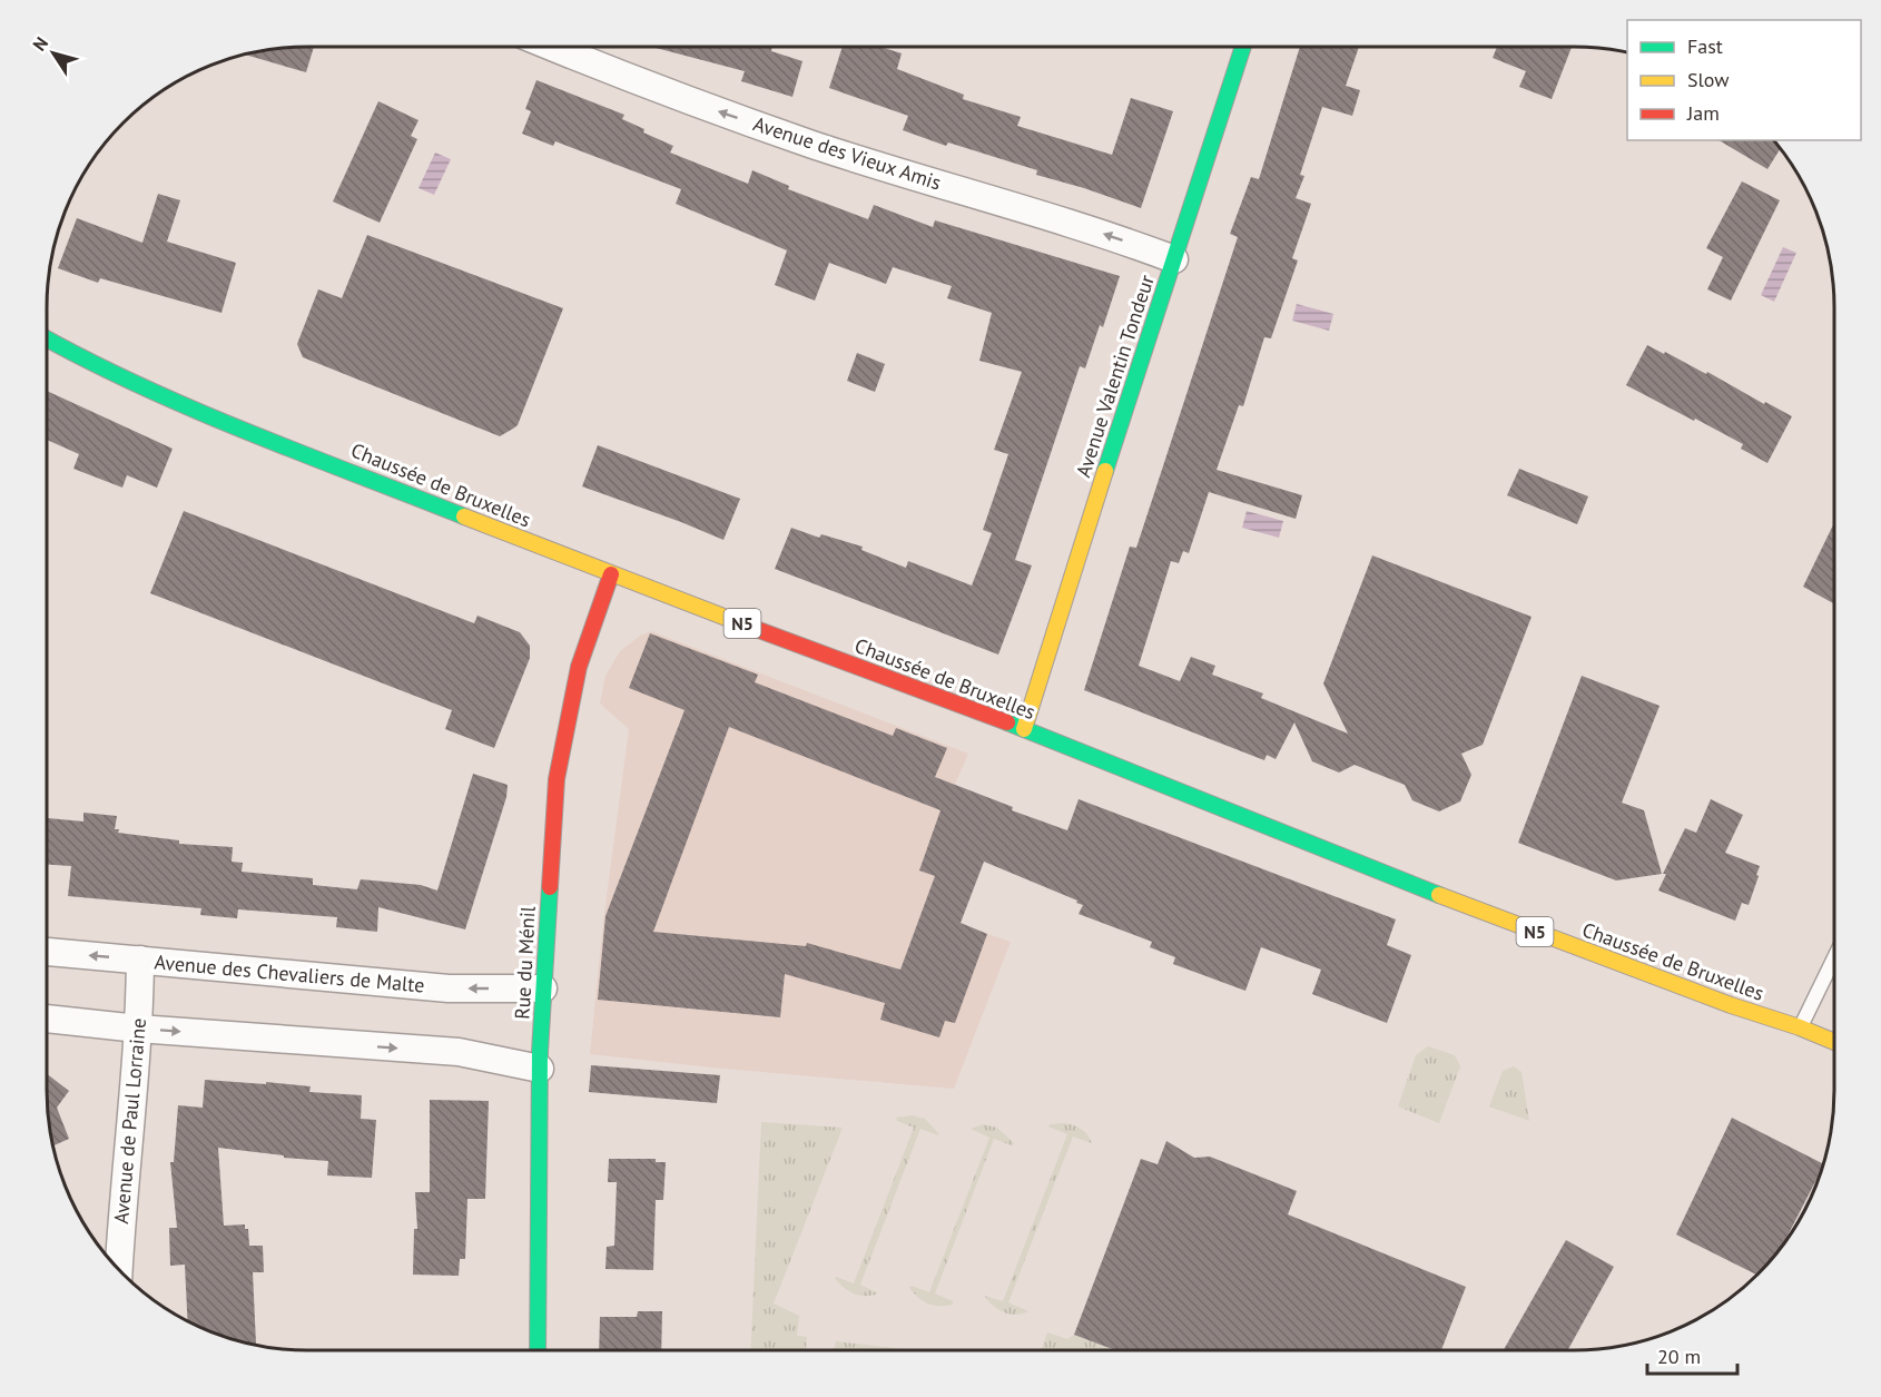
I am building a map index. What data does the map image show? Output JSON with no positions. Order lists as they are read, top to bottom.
{
  "streets": {
    "main road": [
      "Avenue Valentin Tondeur",
      "Chaussée de Bruxelles",
      "N5",
      "Rue du Ménil"
    ],
    "street": ["Avenue des Vieux Amis", "Avenue des Chevaliers de Malte", "Avenue de Paul Lorraine"]
  },
  "crossings": [
    ["Avenue des Vieux Amis", "Avenue Valentin Tondeur"],
    ["Avenue Valentin Tondeur", "Chaussée de Bruxelles"],
    ["Chaussée de Bruxelles", "Rue du Ménil"],
    ["Rue du Ménil", "Avenue des Chevaliers de Malte"],
    ["Avenue des Chevaliers de Malte", "Avenue de Paul Lorraine"]
  ],
  "one_way": ["Avenue des Vieux Amis"],
  "legend": ["Fast", "Slow", "Jam"],
  "scale_bar": "20 m",
  "north": "top left"
}
